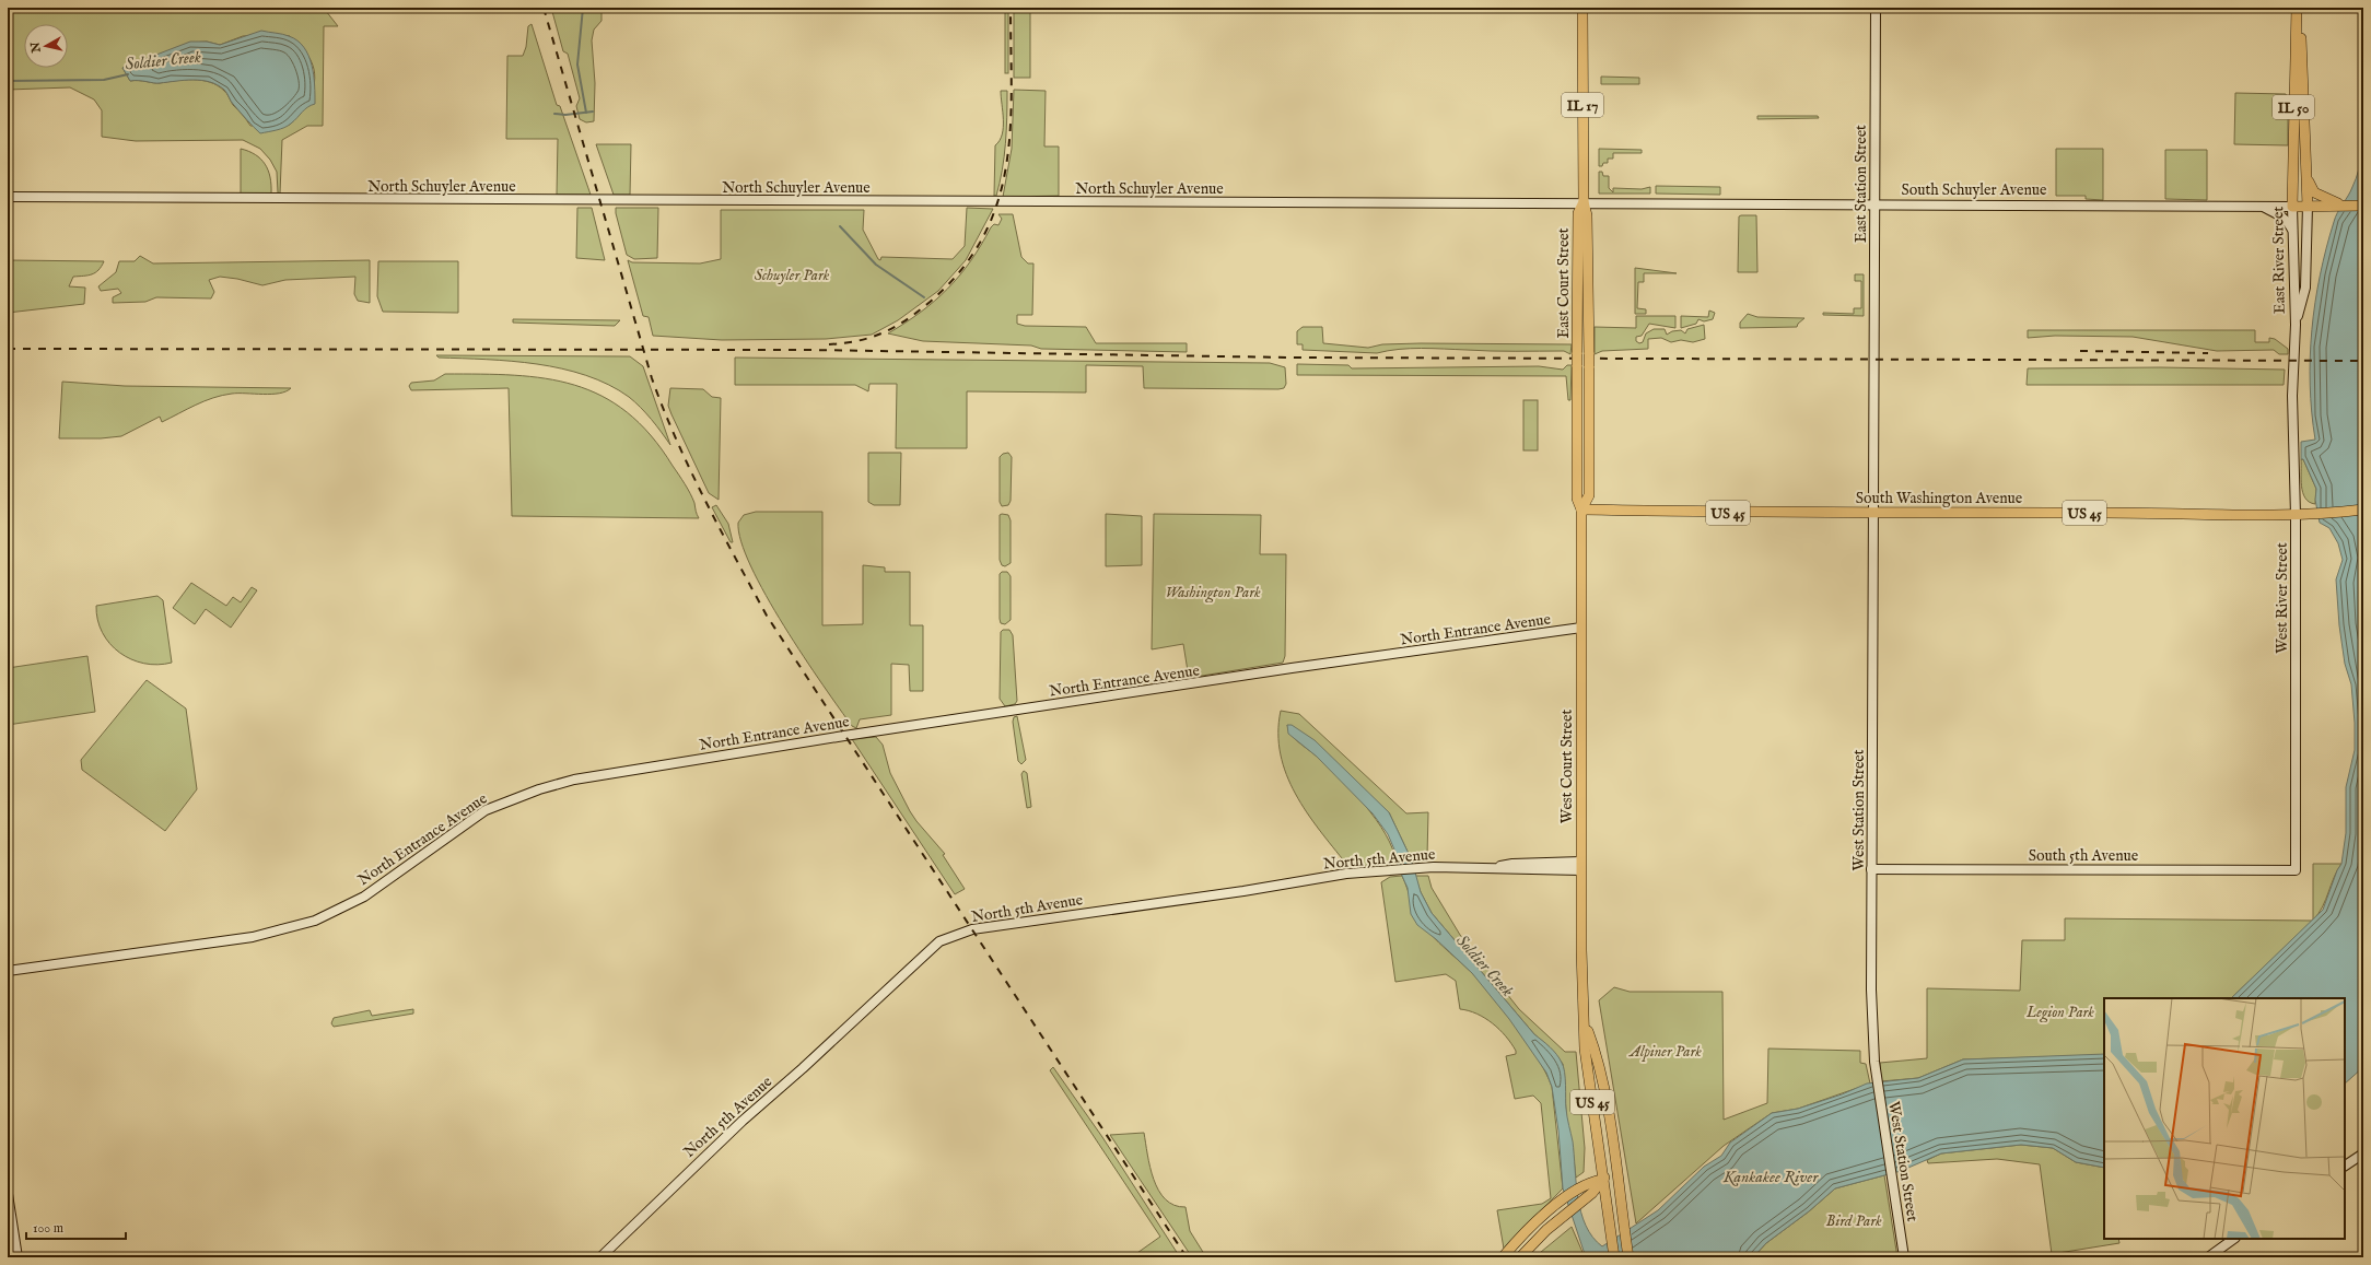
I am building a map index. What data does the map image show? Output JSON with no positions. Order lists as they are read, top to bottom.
{
  "streets": {
    "main road": [
      "IL 17",
      "IL 50",
      "South Schuyler Avenue",
      "East River Street",
      "East Court Street",
      "South Washington Avenue",
      "US 45",
      "West Court Street"
    ],
    "street": [
      "East Station Street",
      "North Schuyler Avenue",
      "West River Street",
      "North Entrance Avenue",
      "West Station Street",
      "South 5th Avenue",
      "North 5th Avenue"
    ]
  },
  "crossings": [
    ["East Station Street", "South Schuyler Avenue"],
    ["East Station Street", "West Station Street"],
    ["North Schuyler Avenue", "South Schuyler Avenue"],
    ["North Schuyler Avenue", "East Court Street"],
    ["South Schuyler Avenue", "East River Street"],
    ["South Schuyler Avenue", "East Court Street"],
    ["East River Street", "West River Street"],
    ["East Court Street", "West Court Street"],
    ["South Washington Avenue", "US 45"],
    ["South Washington Avenue", "West River Street"],
    ["South Washington Avenue", "West Court Street"],
    ["South Washington Avenue", "West Station Street"],
    ["US 45", "West River Street"],
    ["West River Street", "South 5th Avenue"],
    ["North Entrance Avenue", "West Court Street"],
    ["West Court Street", "North 5th Avenue"],
    ["West Station Street", "South 5th Avenue"]
  ],
  "water": ["Soldier Creek", "Kankakee River"],
  "parks": [
    "Schuyler Park",
    "Washington Park",
    "Legion Park",
    "Alpiner Park",
    "Bird Park"
  ],
  "scale_bar": "100 m",
  "north": "left"
}
